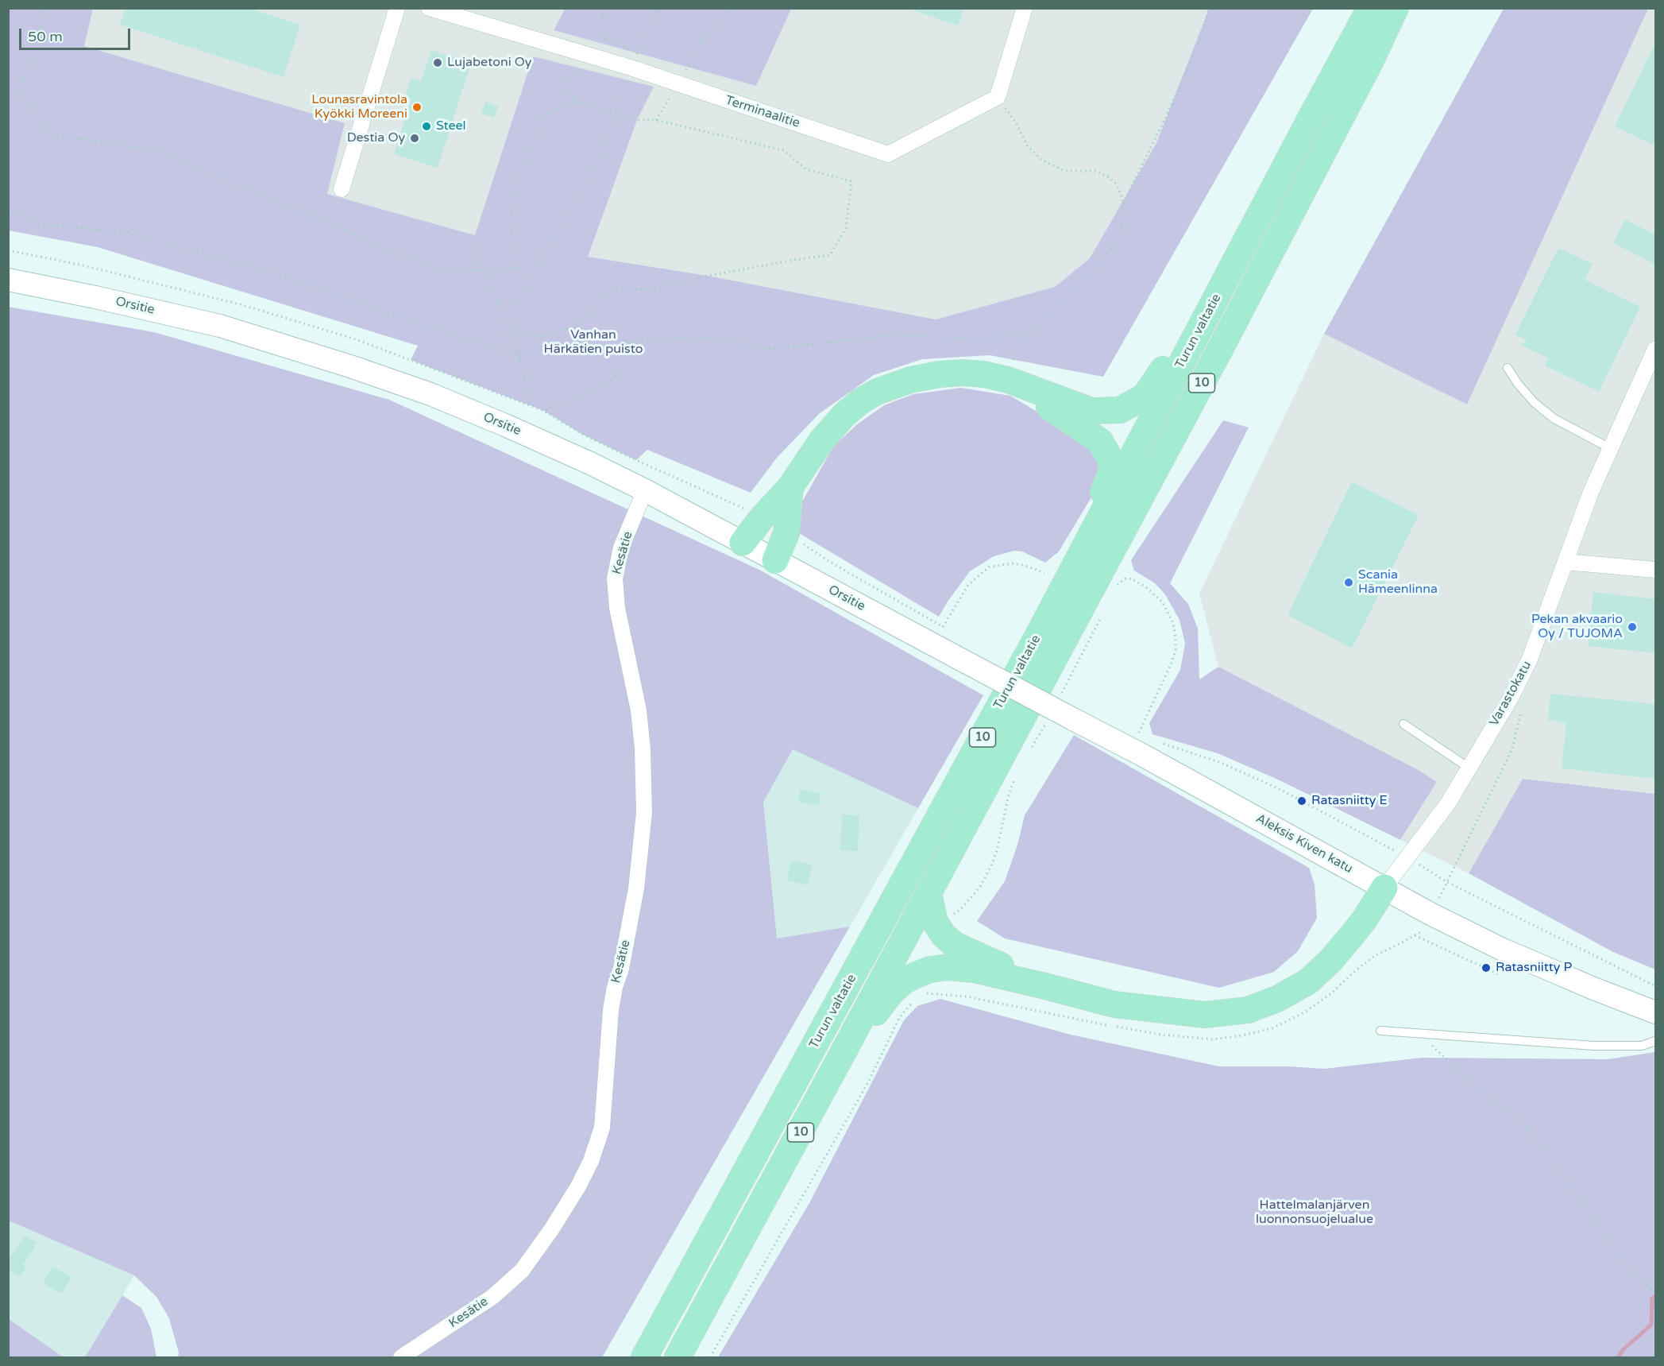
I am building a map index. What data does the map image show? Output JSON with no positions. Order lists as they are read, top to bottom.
{
  "streets": {
    "highway": ["Turun valtatie", "10"],
    "main road": ["Orsitie", "Aleksis Kiven katu"],
    "street": ["Terminaalitie", "Kesätie", "Varastokatu"]
  },
  "crossings": [
    ["Orsitie", "Kesätie"],
    ["Orsitie", "Aleksis Kiven katu"],
    ["Varastokatu", "Aleksis Kiven katu"]
  ],
  "parks": ["Vanhan Härkätien puisto", "Hattelmalanjärven luonnonsuojelualue"],
  "places": [
    "Lujabetoni Oy",
    "Lounasravintola Kyökki Moreeni",
    "Steel",
    "Destia Oy",
    "Scania Hämeenlinna",
    "Pekan akvaario Oy / TUJOMA",
    "Ratasniitty E",
    "Ratasniitty P"
  ],
  "scale_bar": "50 m"
}
